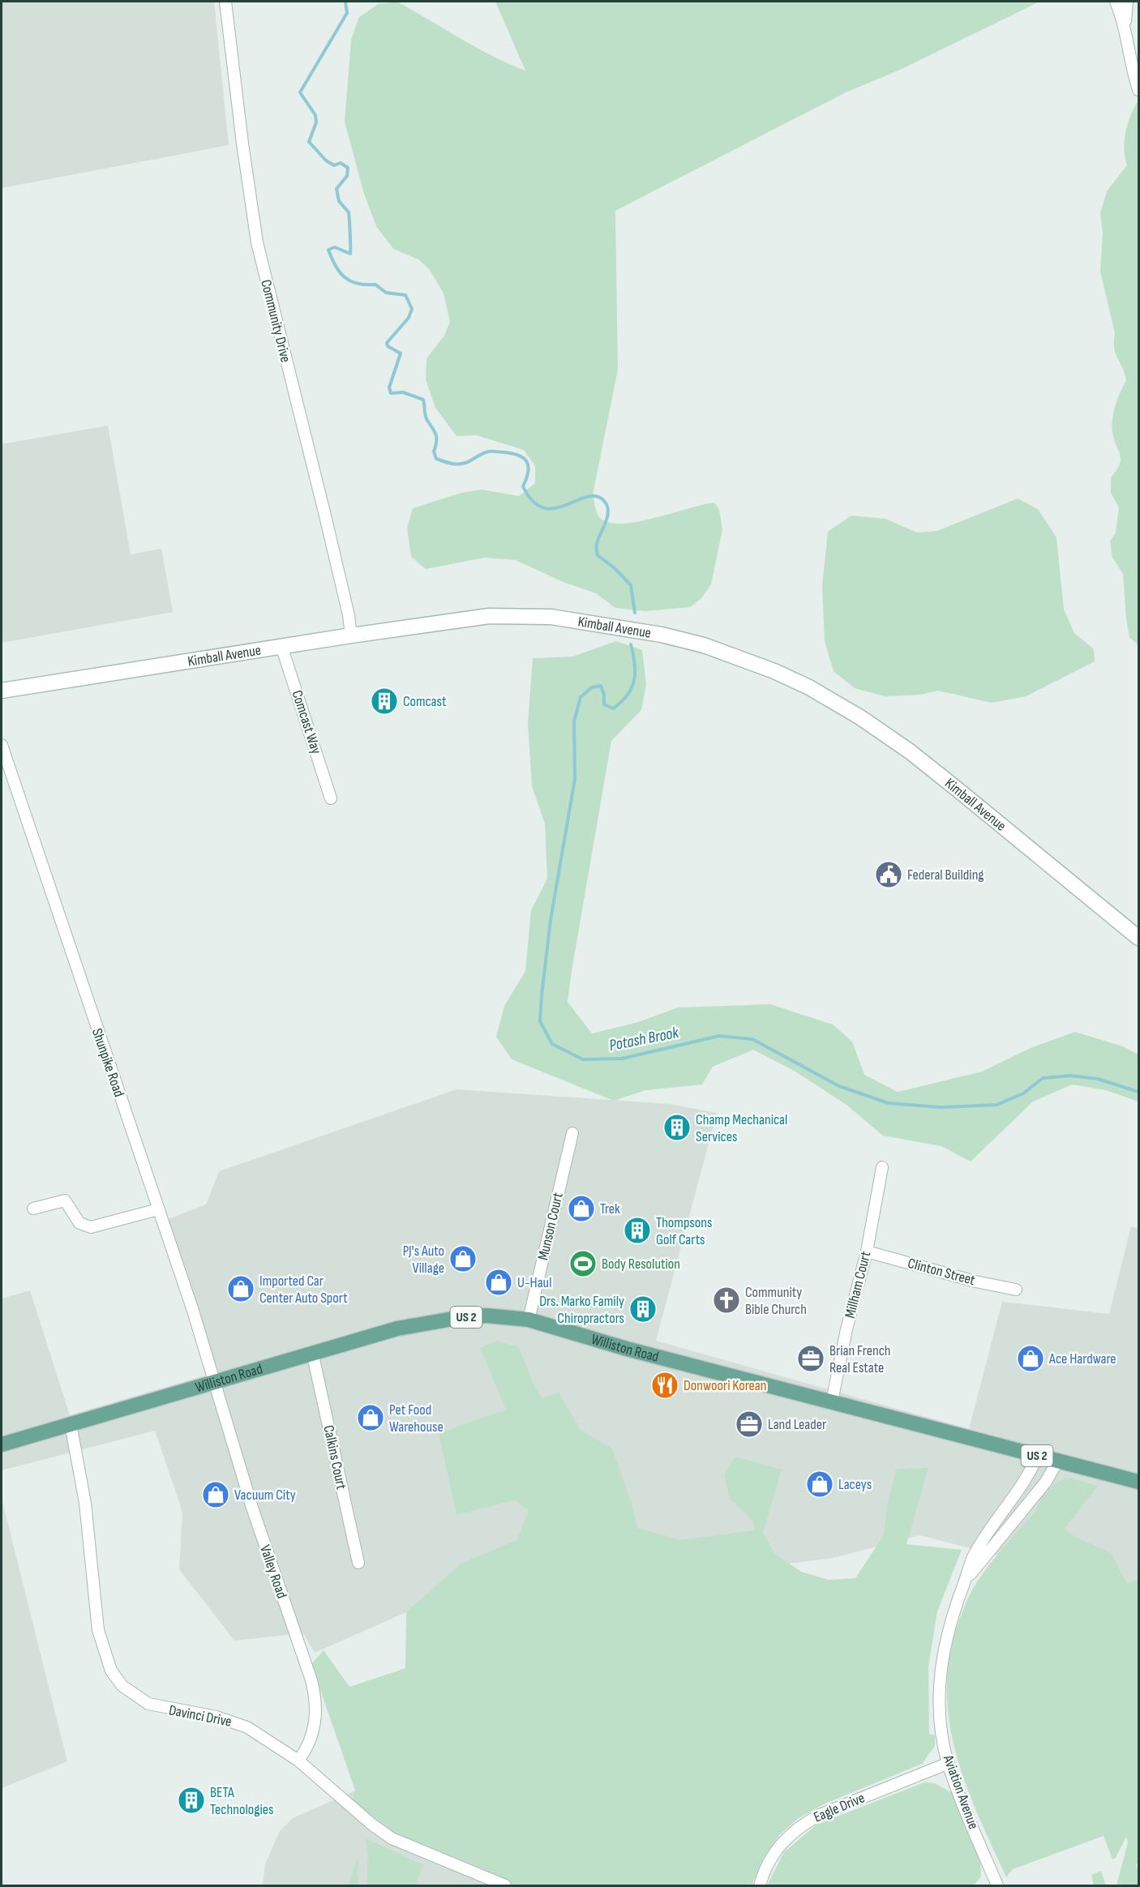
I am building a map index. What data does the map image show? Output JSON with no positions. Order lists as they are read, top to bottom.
{
  "streets": {
    "main road": ["Kimball Avenue", "US 2", "Williston Road"],
    "street": [
      "Community Drive",
      "Comcast Way",
      "Shunpike Road",
      "Munson Court",
      "Clinton Street",
      "Millham Court",
      "Calkins Court",
      "Valley Road",
      "Davinci Drive",
      "Aviation Avenue",
      "Eagle Drive"
    ]
  },
  "crossings": [
    ["Community Drive", "Kimball Avenue"],
    ["Kimball Avenue", "Comcast Way"],
    ["Shunpike Road", "Williston Road"],
    ["Shunpike Road", "Valley Road"],
    ["Munson Court", "Williston Road"],
    ["Clinton Street", "Millham Court"],
    ["Millham Court", "Williston Road"],
    ["Williston Road", "Calkins Court"],
    ["Williston Road", "Valley Road"],
    ["Williston Road", "Davinci Drive"],
    ["Williston Road", "Aviation Avenue"],
    ["Valley Road", "Davinci Drive"],
    ["Aviation Avenue", "Eagle Drive"]
  ],
  "water": ["Potash Brook"],
  "places": {
    "building": [
      "Comcast",
      "Champ Mechanical Services",
      "Thompsons Golf Carts",
      "Drs. Marko Family Chiropractors",
      "BETA Technologies"
    ],
    "public building": ["Federal Building"],
    "shop": [
      "Trek",
      "PJ's Auto Village",
      "U-Haul",
      "Imported Car Center Auto Sport",
      "Ace Hardware",
      "Pet Food Warehouse",
      "Laceys",
      "Vacuum City"
    ],
    "sports": ["Body Resolution"],
    "church": ["Community Bible Church"],
    "office": ["Brian French Real Estate", "Land Leader"],
    "restaurant": ["Donwoori Korean"]
  }
}
